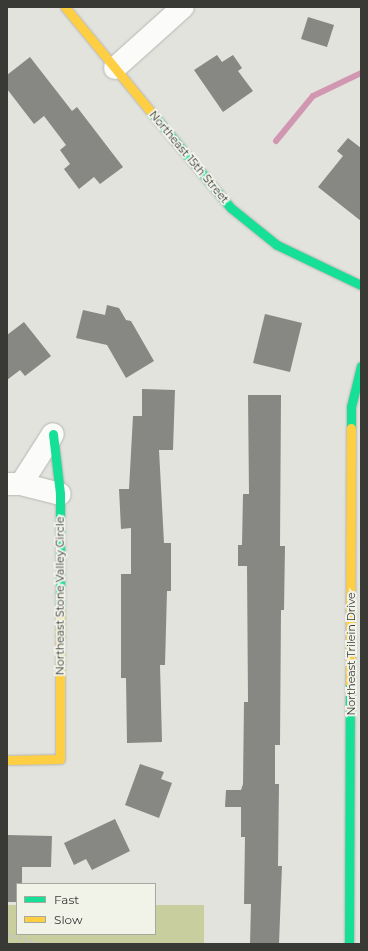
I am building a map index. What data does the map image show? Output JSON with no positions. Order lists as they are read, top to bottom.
{
  "streets": {
    "street": ["Northeast 15th Street", "Northeast Stone Valley Circle", "Northeast Trilein Drive"]
  },
  "legend": ["Fast", "Slow"]
}
